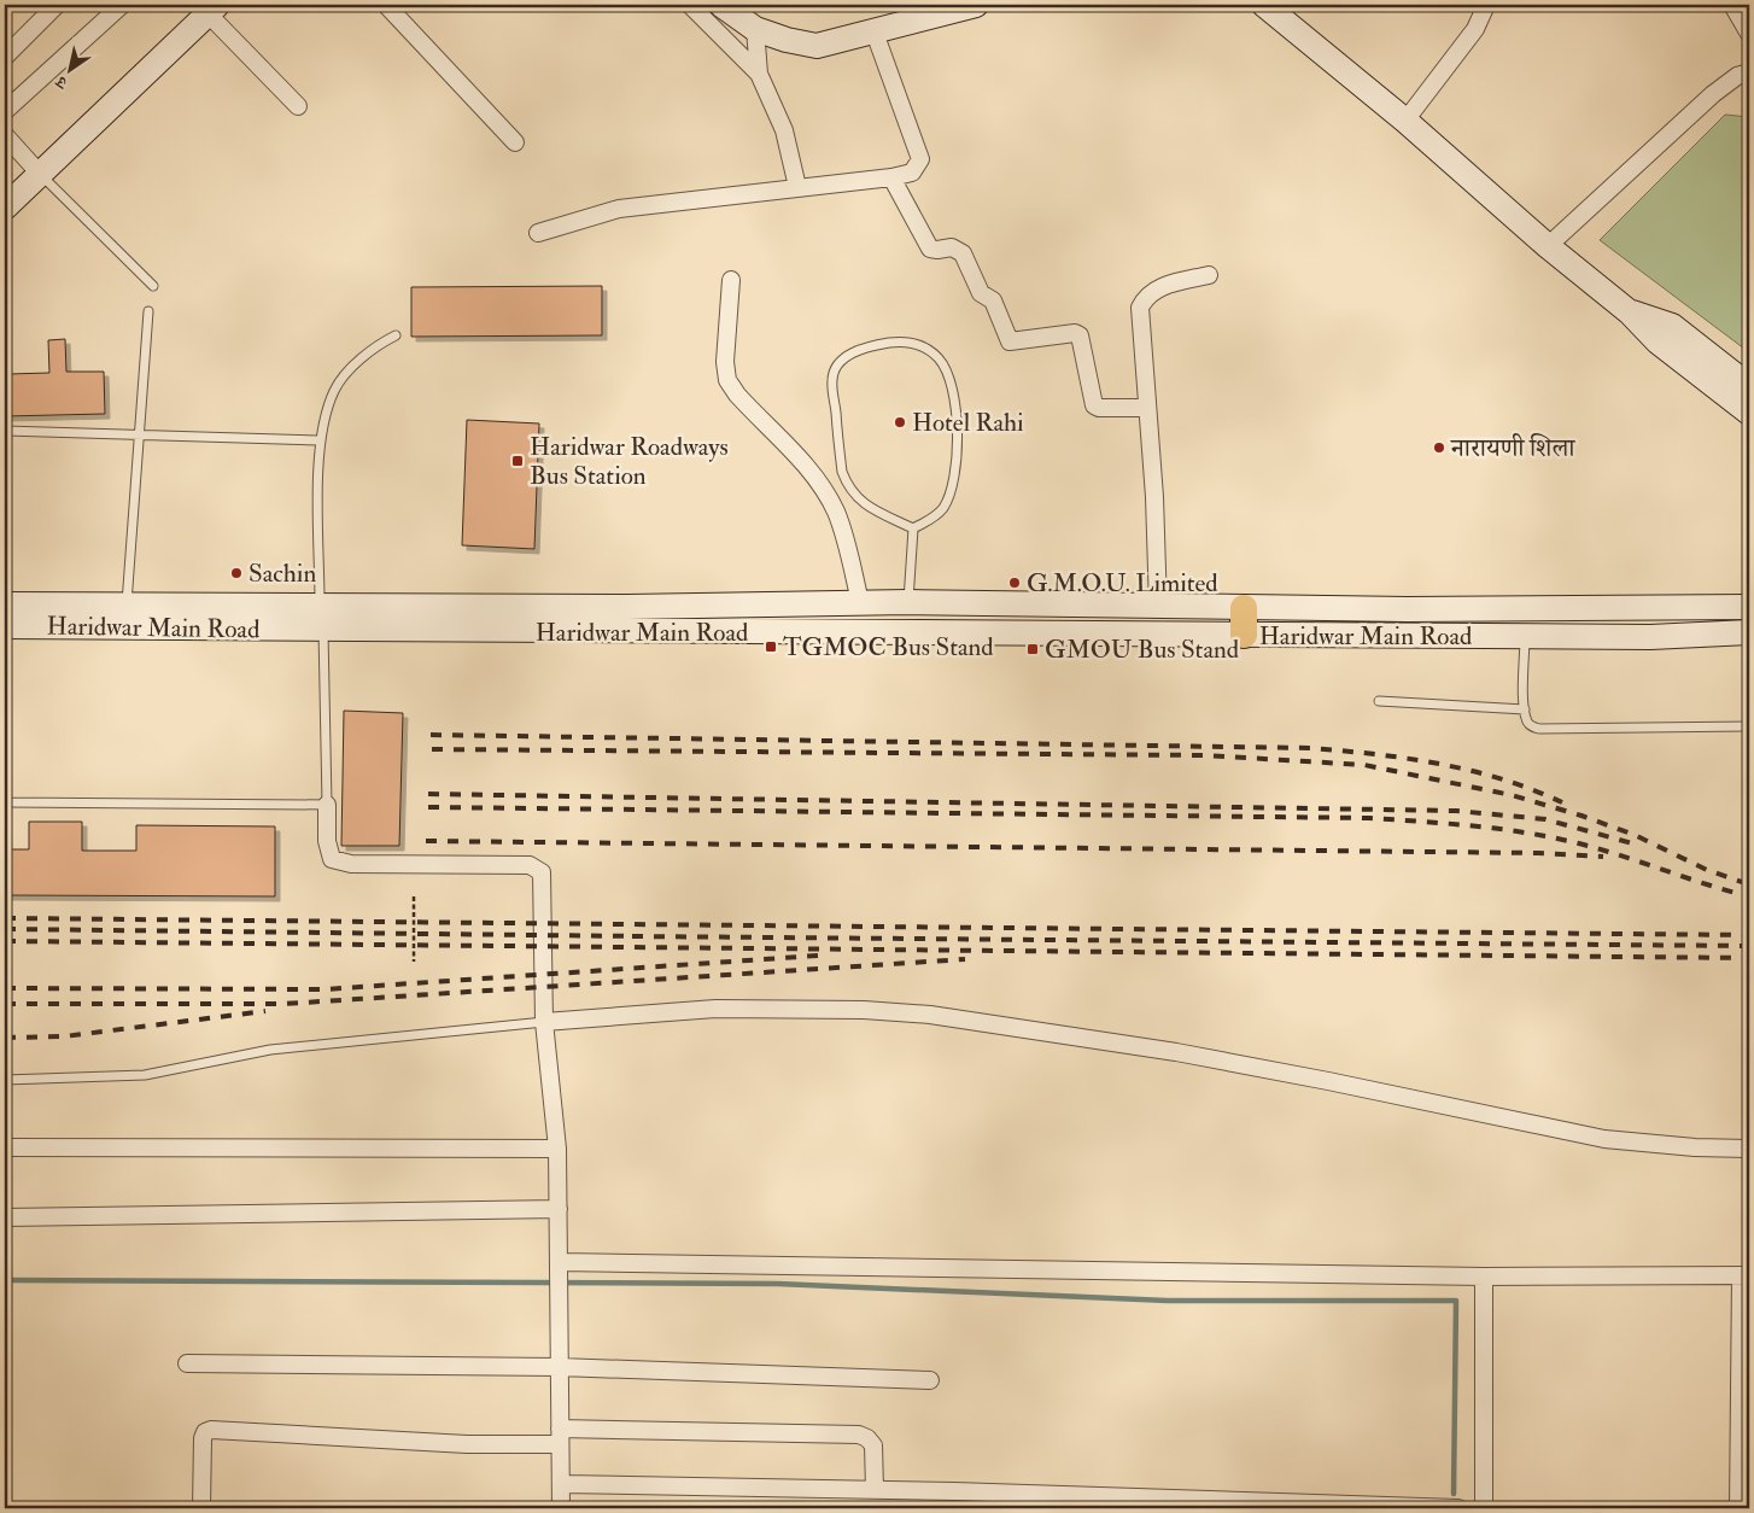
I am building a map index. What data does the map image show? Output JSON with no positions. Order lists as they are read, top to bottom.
{
  "streets": {
    "main road": ["Haridwar Main Road"]
  },
  "places": {
    "other": [
      "Hotel Rahi",
      "नारायणी शिला",
      "Sachin",
      "G.M.O.U. Limited"
    ],
    "transit": ["Haridwar Roadways Bus Station", "TGMOC Bus Stand", "GMOU Bus Stand"]
  },
  "north": "bottom left"
}
